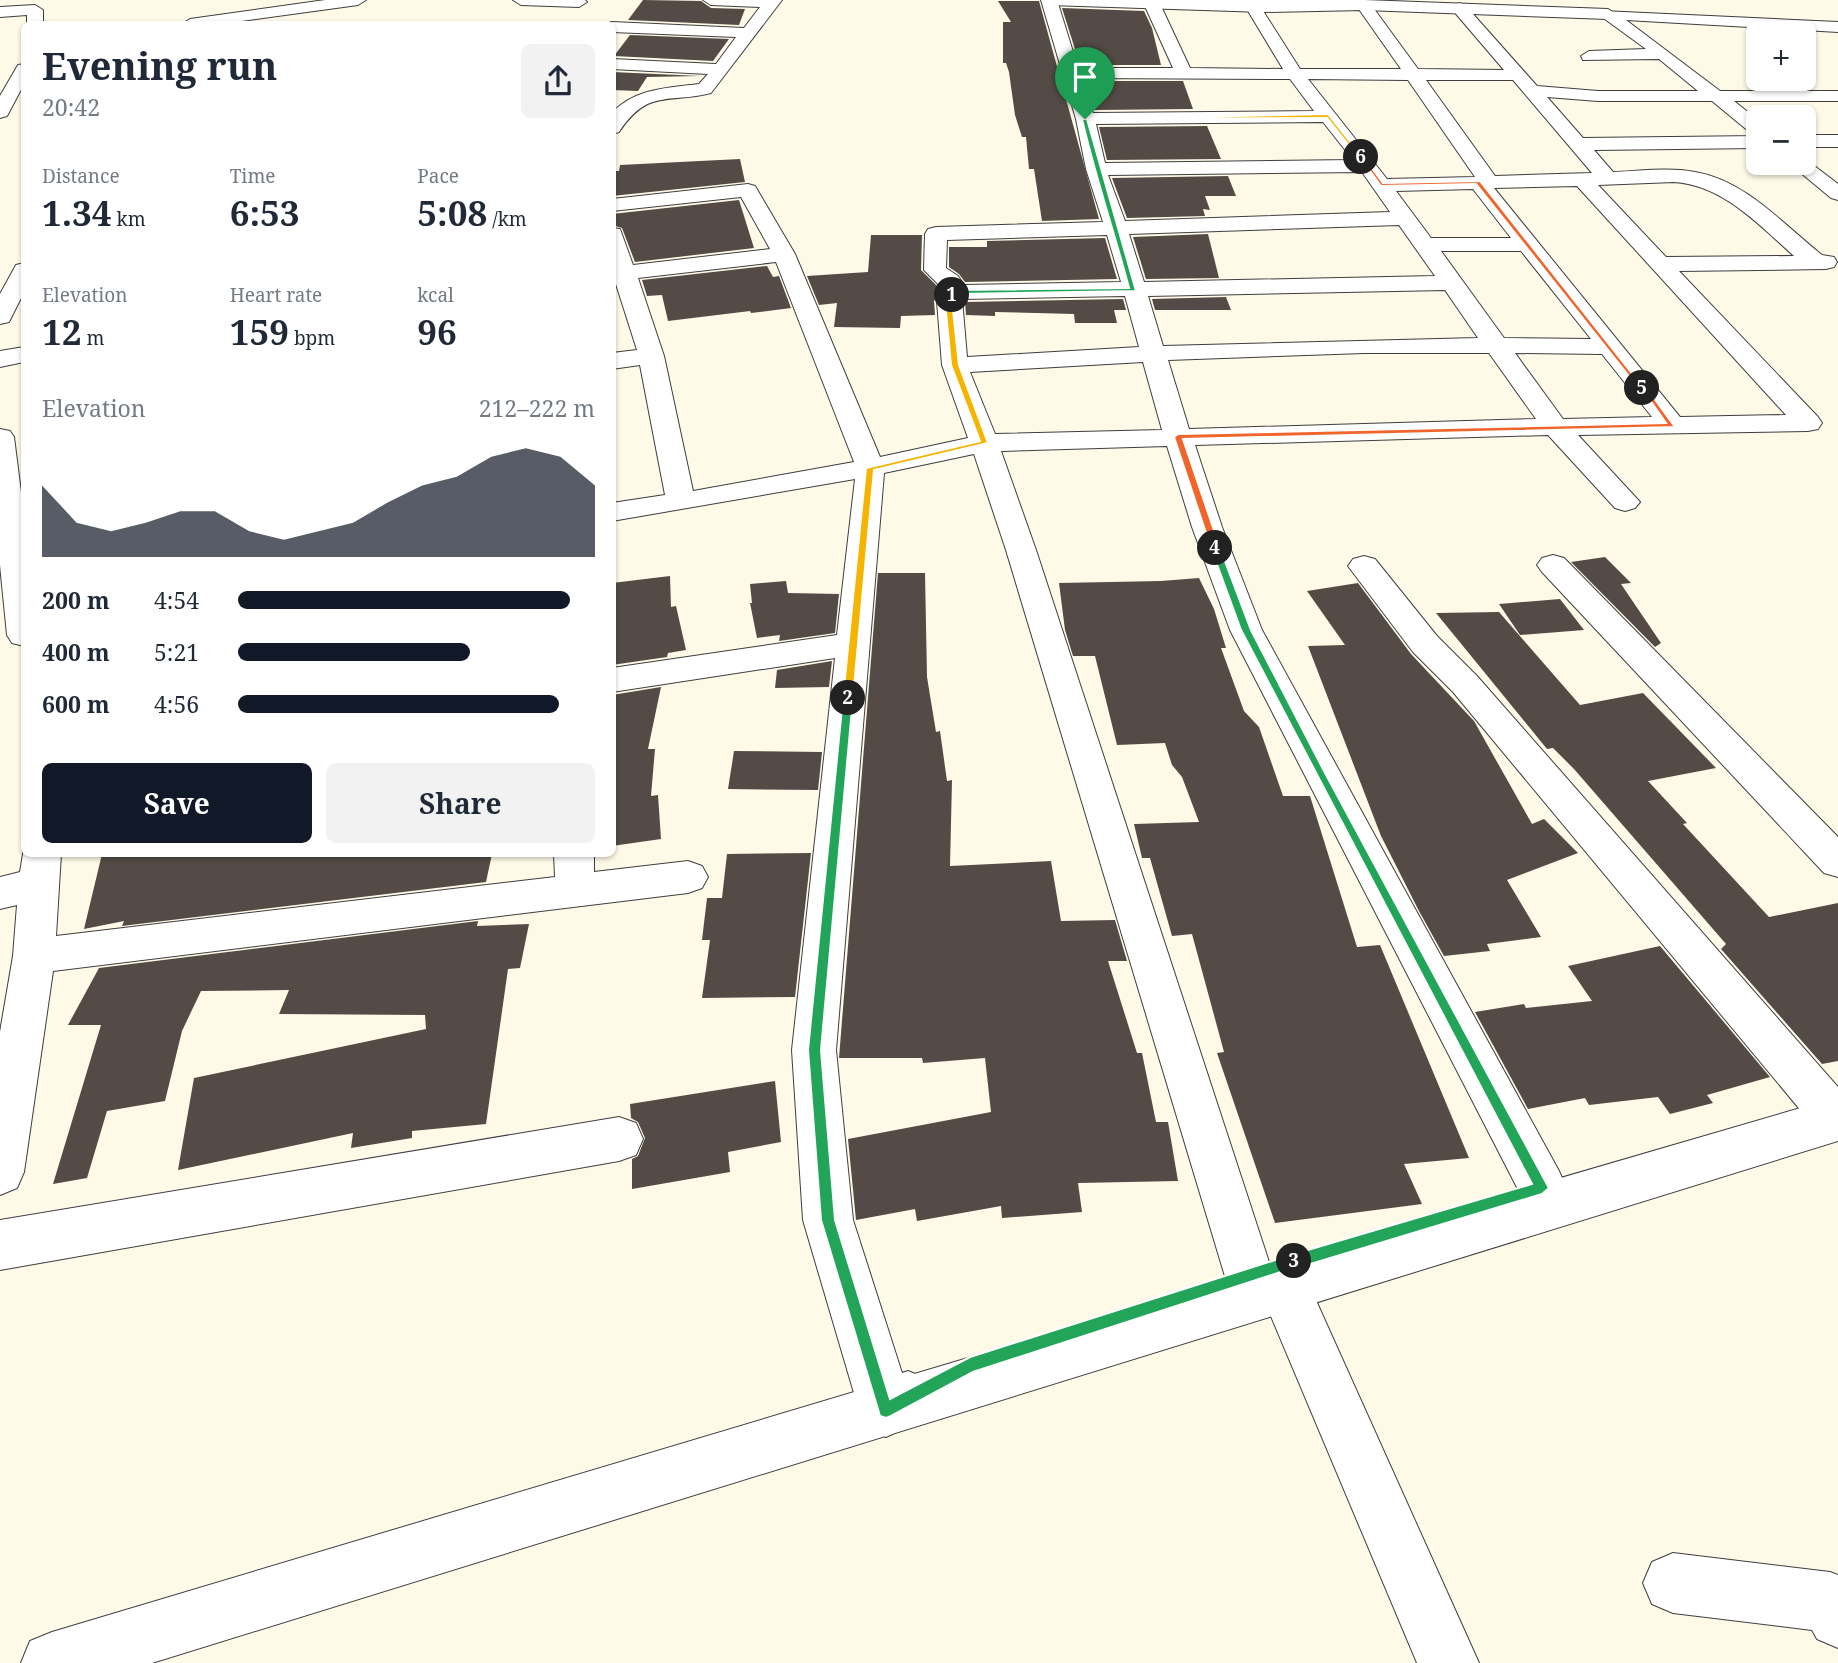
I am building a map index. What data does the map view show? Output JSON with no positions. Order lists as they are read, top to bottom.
{
  "page": {
    "map_buttons": ["+", "−"],
    "heading": ["Evening run", "20:42"],
    "pins": [
      "6",
      "1",
      "5",
      "4",
      "2",
      "3"
    ],
    "stats": [
      ["Distance", "1.34 km"],
      ["Time", "6:53"],
      ["Pace", "5:08 /km"],
      ["Elevation", "12 m"],
      ["Heart rate", "159 bpm"],
      ["kcal", "96"]
    ],
    "chart": ["Elevation", "212–222 m"],
    "list": [
      {
        "name": "200 m",
        "note": "4:54"
      },
      {
        "name": "400 m",
        "note": "5:21"
      },
      {
        "name": "600 m",
        "note": "4:56"
      }
    ],
    "buttons": ["Save", "Share"]
  }
}
